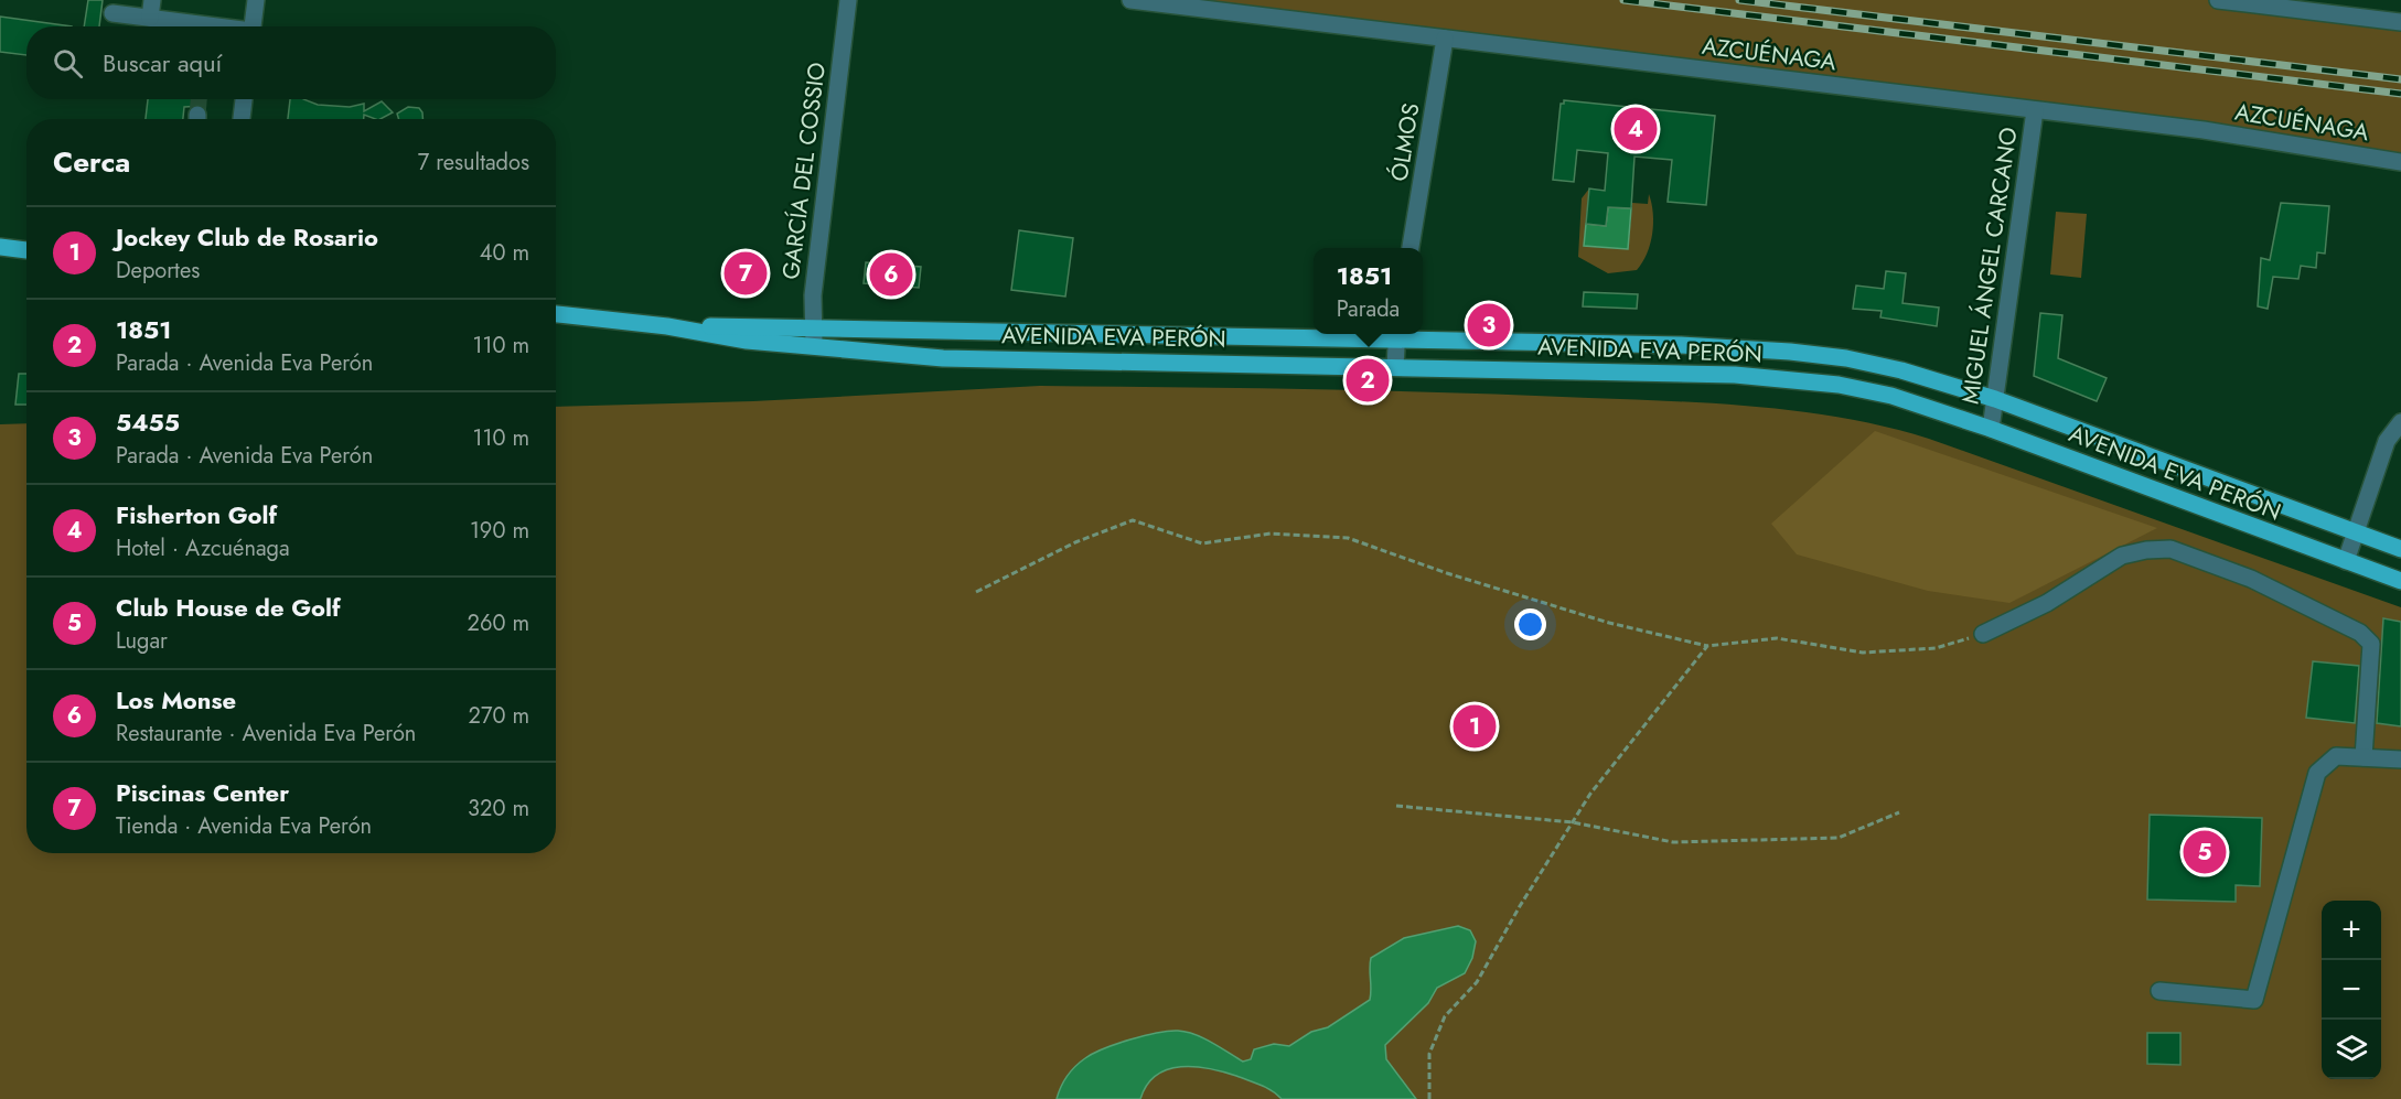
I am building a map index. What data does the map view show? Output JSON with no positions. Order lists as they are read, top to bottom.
{
  "streets": {
    "main road": ["AVENIDA EVA PERÓN"],
    "street": [
      "AZCUÉNAGA",
      "ÓLMOS",
      "GARCÍA DEL COSSIO",
      "MIGUEL ÁNGEL CARCANO"
    ]
  },
  "crossings": [
    ["AZCUÉNAGA", "ÓLMOS"],
    ["AZCUÉNAGA", "MIGUEL ÁNGEL CARCANO"],
    ["GARCÍA DEL COSSIO", "AVENIDA EVA PERÓN"],
    ["MIGUEL ÁNGEL CARCANO", "AVENIDA EVA PERÓN"]
  ],
  "page": {
    "search": "Buscar aquí",
    "pins": [
      "4",
      "7",
      "6",
      "3",
      "2",
      "1",
      "5"
    ],
    "heading": ["Cerca", "7 resultados"],
    "list": [
      {
        "mark": "1",
        "name": "Jockey Club de Rosario",
        "note": "Deportes",
        "value": "40 m"
      },
      {
        "mark": "2",
        "name": "1851",
        "note": "Parada · Avenida Eva Perón",
        "value": "110 m"
      },
      {
        "mark": "3",
        "name": "5455",
        "note": "Parada · Avenida Eva Perón",
        "value": "110 m"
      },
      {
        "mark": "4",
        "name": "Fisherton Golf",
        "note": "Hotel · Azcuénaga",
        "value": "190 m"
      },
      {
        "mark": "5",
        "name": "Club House de Golf",
        "note": "Lugar",
        "value": "260 m"
      },
      {
        "mark": "6",
        "name": "Los Monse",
        "note": "Restaurante · Avenida Eva Perón",
        "value": "270 m"
      },
      {
        "mark": "7",
        "name": "Piscinas Center",
        "note": "Tienda · Avenida Eva Perón",
        "value": "320 m"
      }
    ],
    "popup": ["1851", "Parada"],
    "map_buttons": ["+", "−"]
  }
}
